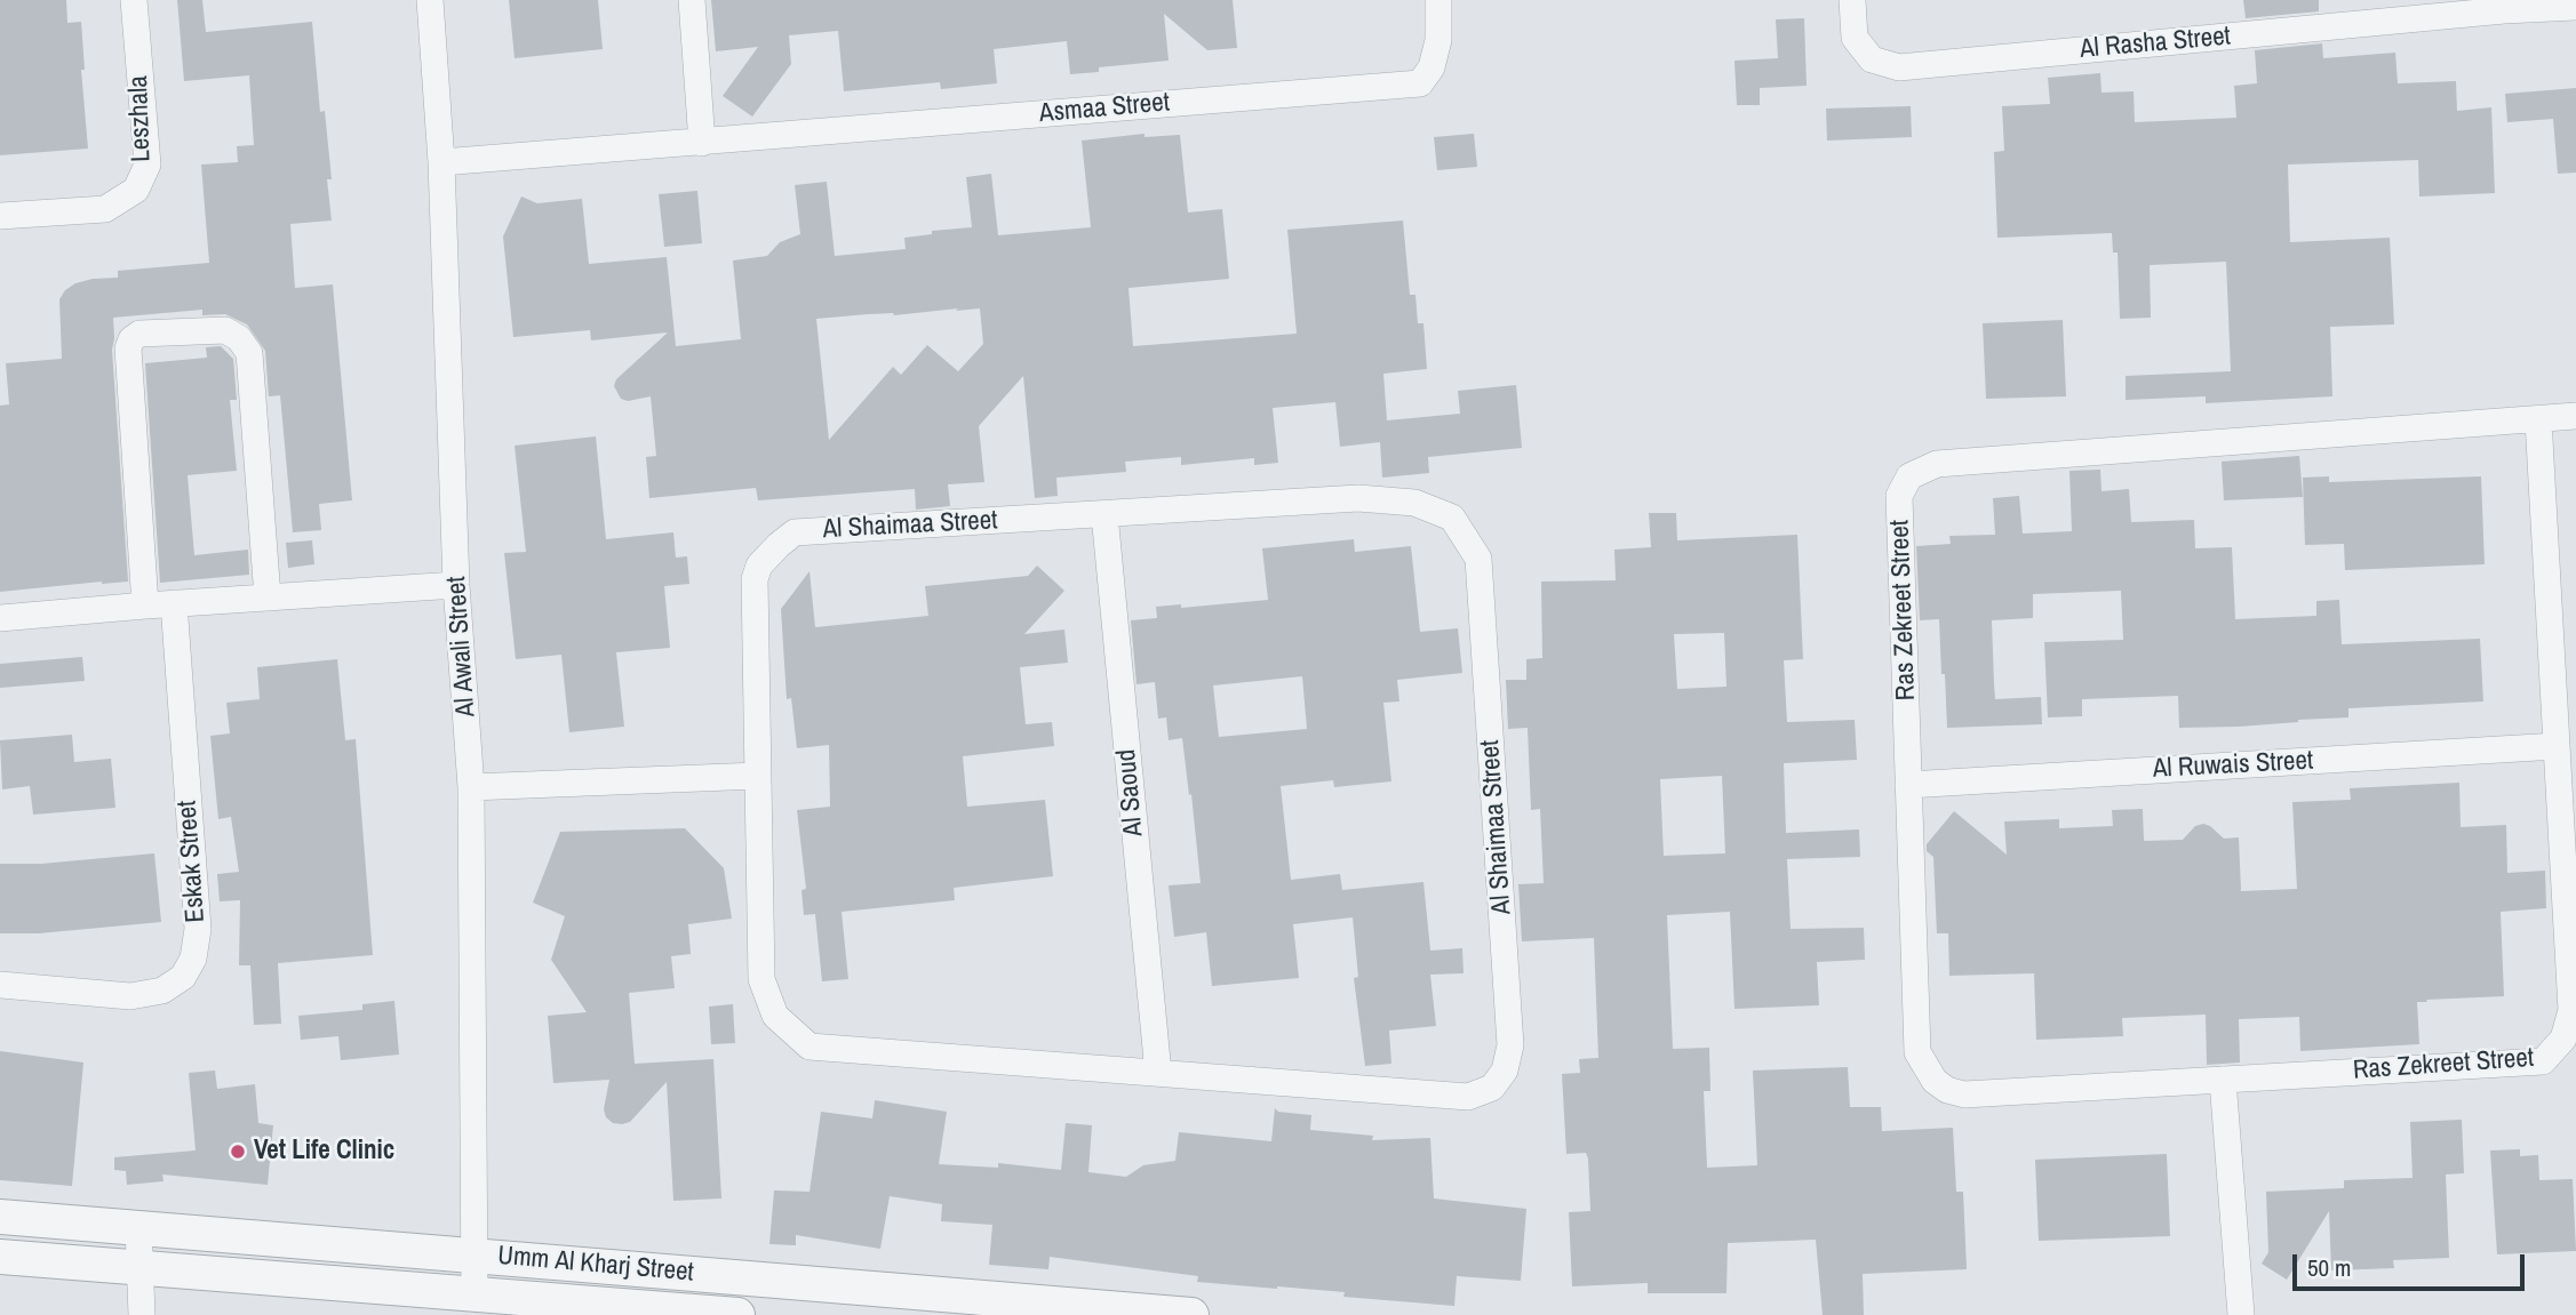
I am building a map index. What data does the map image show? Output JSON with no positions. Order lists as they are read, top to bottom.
{
  "streets": {
    "street": [
      "Al Rasha Street",
      "Asmaa Street",
      "Leszhala",
      "Al Shaimaa Street",
      "Ras Zekreet Street",
      "Al Awali Street",
      "Al Ruwais Street",
      "Al Saoud",
      "Eskak Street",
      "Umm Al Kharj Street"
    ]
  },
  "crossings": [
    ["Asmaa Street", "Al Awali Street"],
    ["Al Shaimaa Street", "Al Saoud"],
    ["Ras Zekreet Street", "Al Ruwais Street"],
    ["Al Awali Street", "Umm Al Kharj Street"]
  ],
  "places": ["Vet Life Clinic"],
  "scale_bar": "50 m"
}
